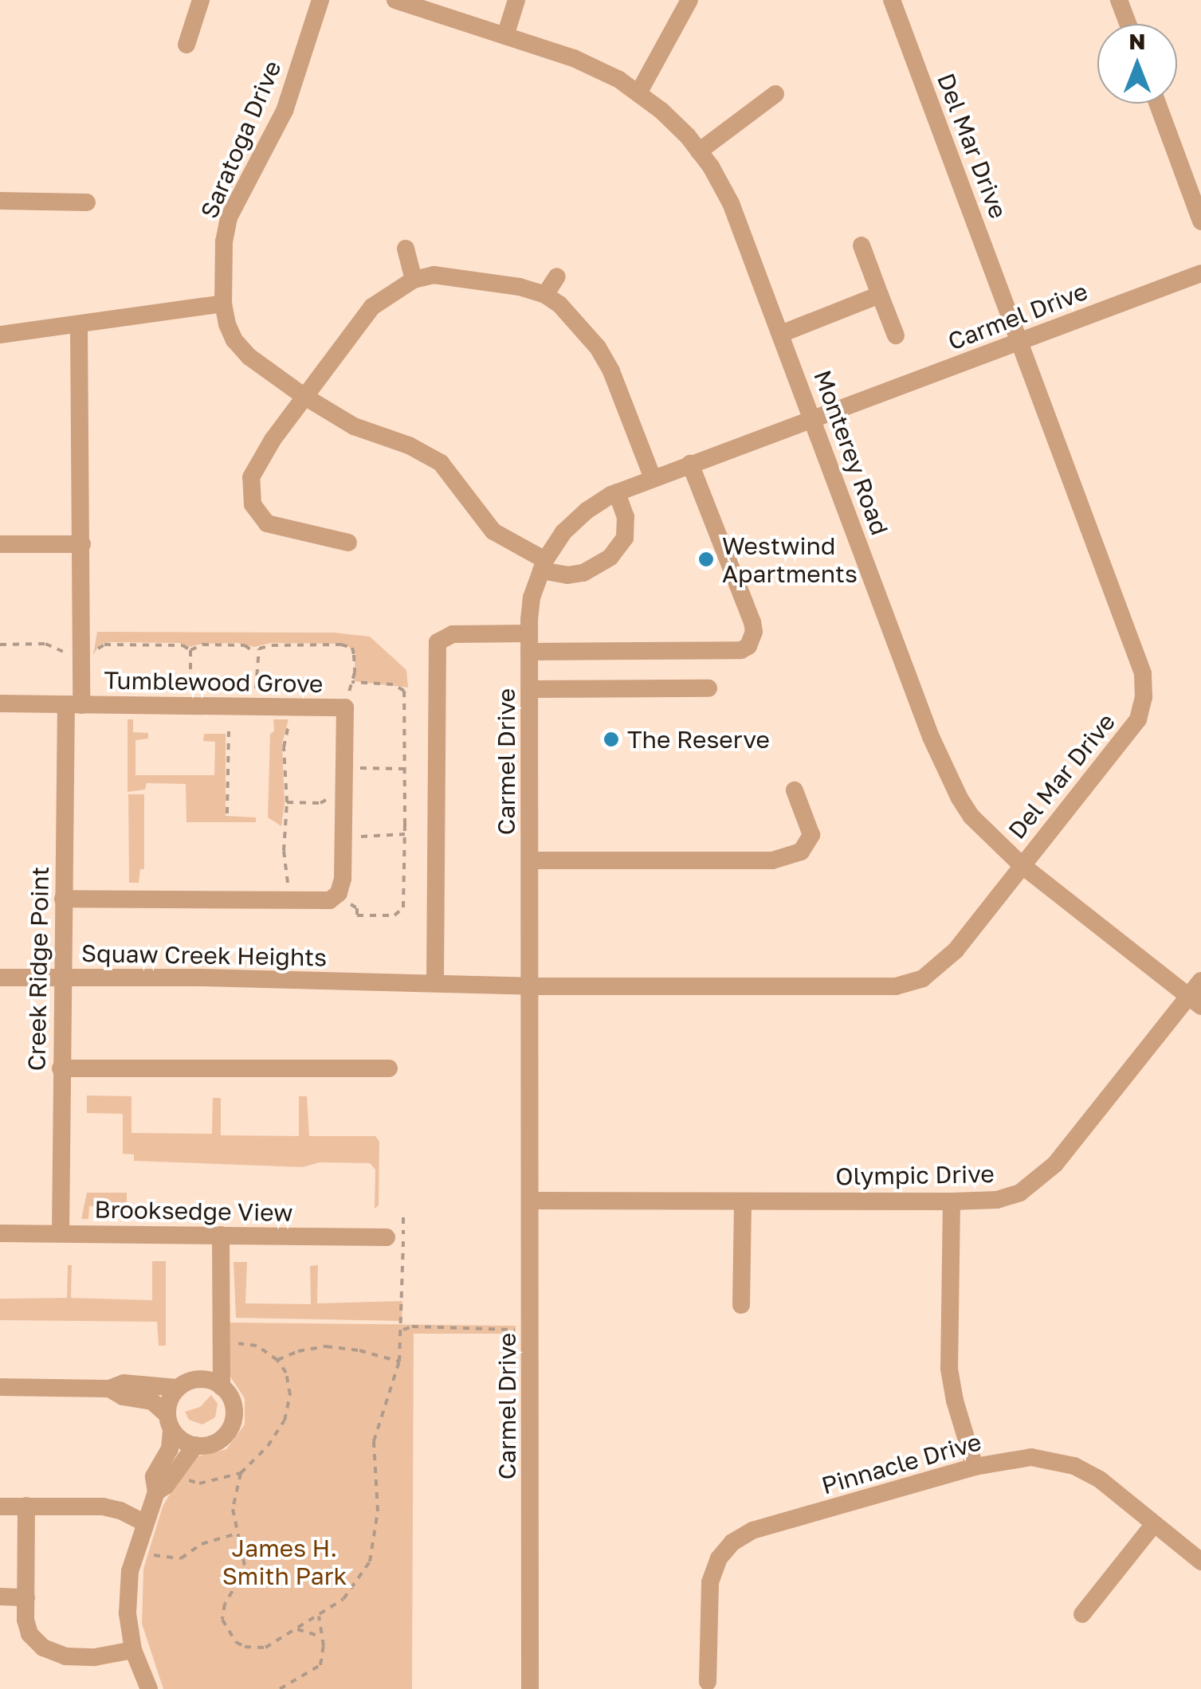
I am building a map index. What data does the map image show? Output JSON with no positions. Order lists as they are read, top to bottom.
{
  "streets": {
    "street": [
      "Saratoga Drive",
      "Del Mar Drive",
      "Carmel Drive",
      "Monterey Road",
      "Tumblewood Grove",
      "Squaw Creek Heights",
      "Creek Ridge Point",
      "Olympic Drive",
      "Brooksedge View",
      "Pinnacle Drive"
    ]
  },
  "crossings": [
    ["Saratoga Drive", "Carmel Drive"],
    ["Del Mar Drive", "Carmel Drive"],
    ["Del Mar Drive", "Monterey Road"],
    ["Del Mar Drive", "Squaw Creek Heights"],
    ["Carmel Drive", "Monterey Road"],
    ["Carmel Drive", "Olympic Drive"],
    ["Monterey Road", "Olympic Drive"],
    ["Tumblewood Grove", "Creek Ridge Point"],
    ["Squaw Creek Heights", "Creek Ridge Point"],
    ["Creek Ridge Point", "Brooksedge View"]
  ],
  "parks": ["James H. Smith Park"],
  "places": ["Westwind Apartments", "The Reserve"],
  "north": "top"
}
